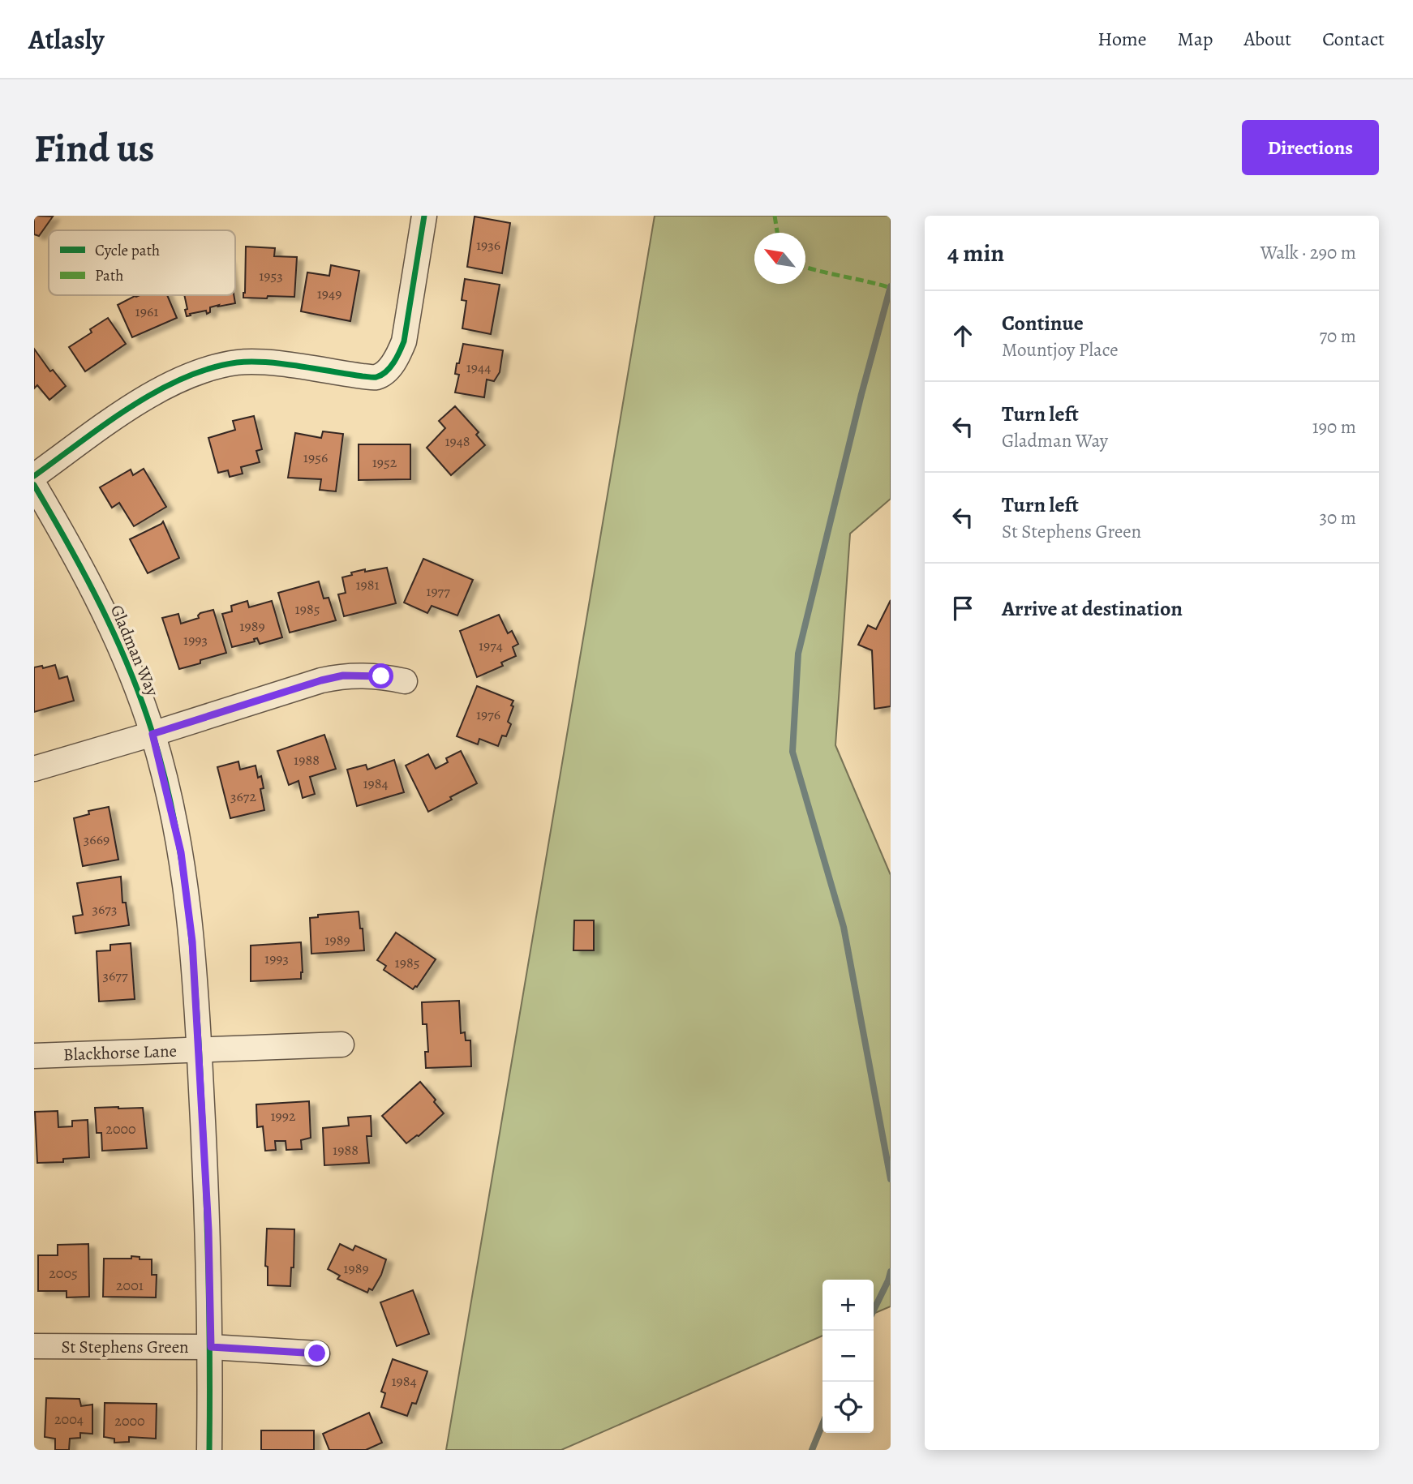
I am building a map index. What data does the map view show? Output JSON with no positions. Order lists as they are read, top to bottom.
{
  "streets": {
    "street": ["Gladman Way", "Blackhorse Lane", "St Stephens Green"]
  },
  "crossings": [
    ["Gladman Way", "Blackhorse Lane"],
    ["Gladman Way", "St Stephens Green"]
  ],
  "house_numbers": [
    "1936",
    "1953",
    "1949",
    "1961",
    "1944",
    "1948",
    "1956",
    "1952",
    "1981",
    "1977",
    "1985",
    "1989",
    "1993",
    "1974",
    "1976",
    "1988",
    "1984",
    "3672",
    "3669",
    "3673",
    "1989",
    "1993",
    "1985",
    "3677",
    "1992",
    "2000",
    "1988",
    "1989",
    "2005",
    "2001",
    "1984",
    "2004",
    "2000"
  ],
  "legend": ["Cycle path", "Path"],
  "north": "top left",
  "page": {
    "header": "Atlasly",
    "nav": [
      "Home",
      "Map",
      "About",
      "Contact"
    ],
    "buttons": "Directions",
    "title": "Find us",
    "heading": ["4 min", "Walk · 290 m"],
    "list": [
      ["Continue", "Mountjoy Place", "70 m"],
      ["Turn left", "Gladman Way", "190 m"],
      ["Turn left", "St Stephens Green", "30 m"],
      "Arrive at destination"
    ],
    "map_buttons": ["+", "−"]
  }
}
